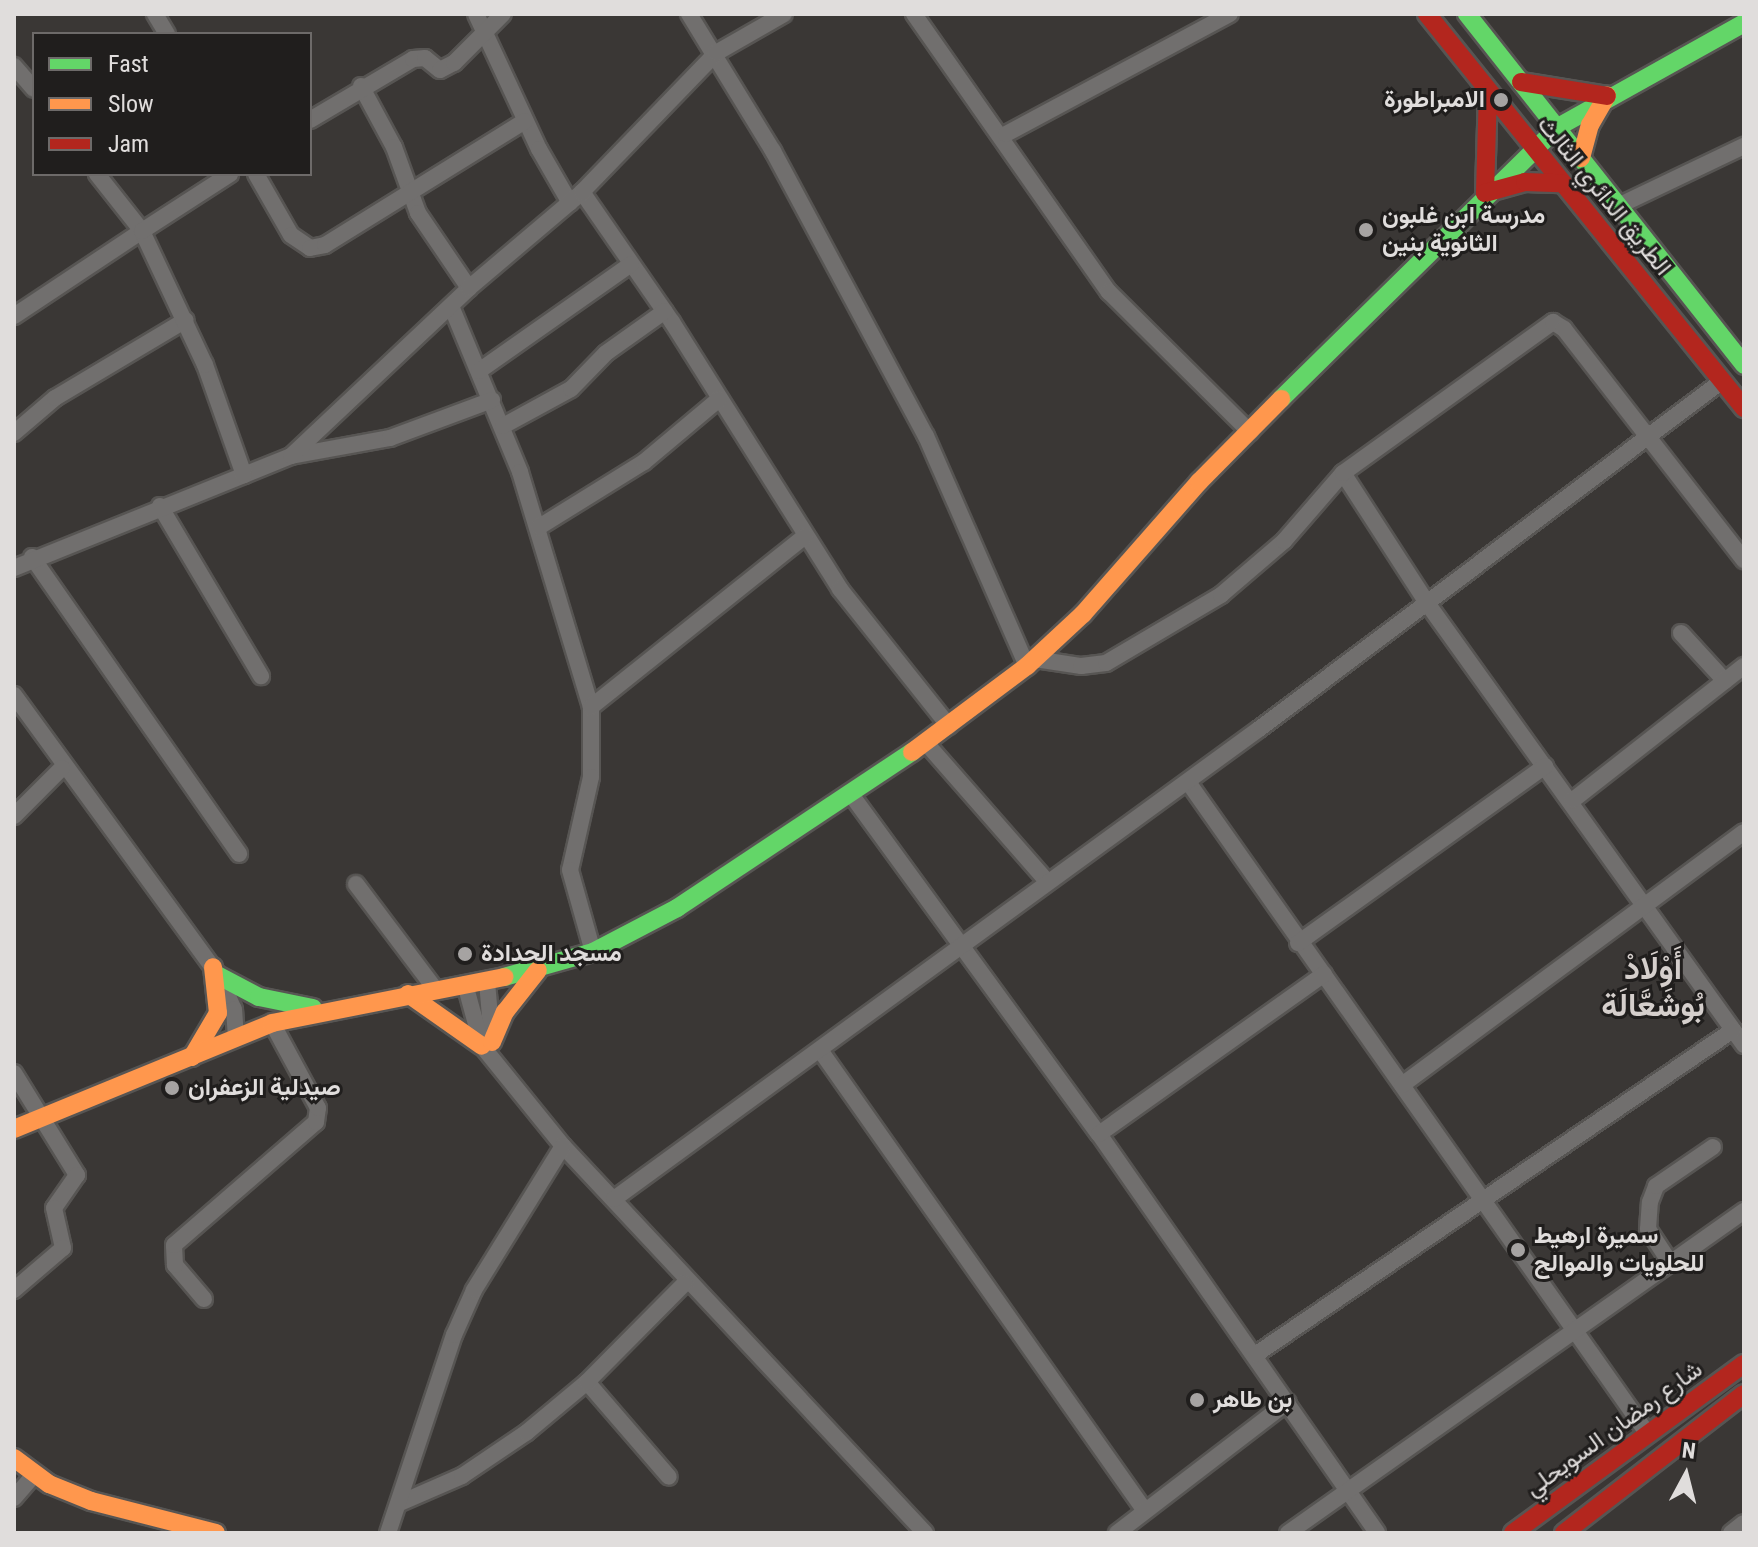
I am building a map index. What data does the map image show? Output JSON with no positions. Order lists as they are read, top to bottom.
{
  "streets": {
    "street": ["الطريق الدائري الثالث", "شارع رمضان السويحلي"]
  },
  "districts": ["أَوْلَادْ بُوشَعَّالَة"],
  "places": [
    "الامبراطورة",
    "مدرسة ابن غلبون الثانوية بنين",
    "مسجد الحدادة",
    "صيدلية الزعفران",
    "سميرة ارهيط للحلويات والموالح",
    "بن طاهر"
  ],
  "legend": ["Fast", "Slow", "Jam"],
  "north": "top"
}
